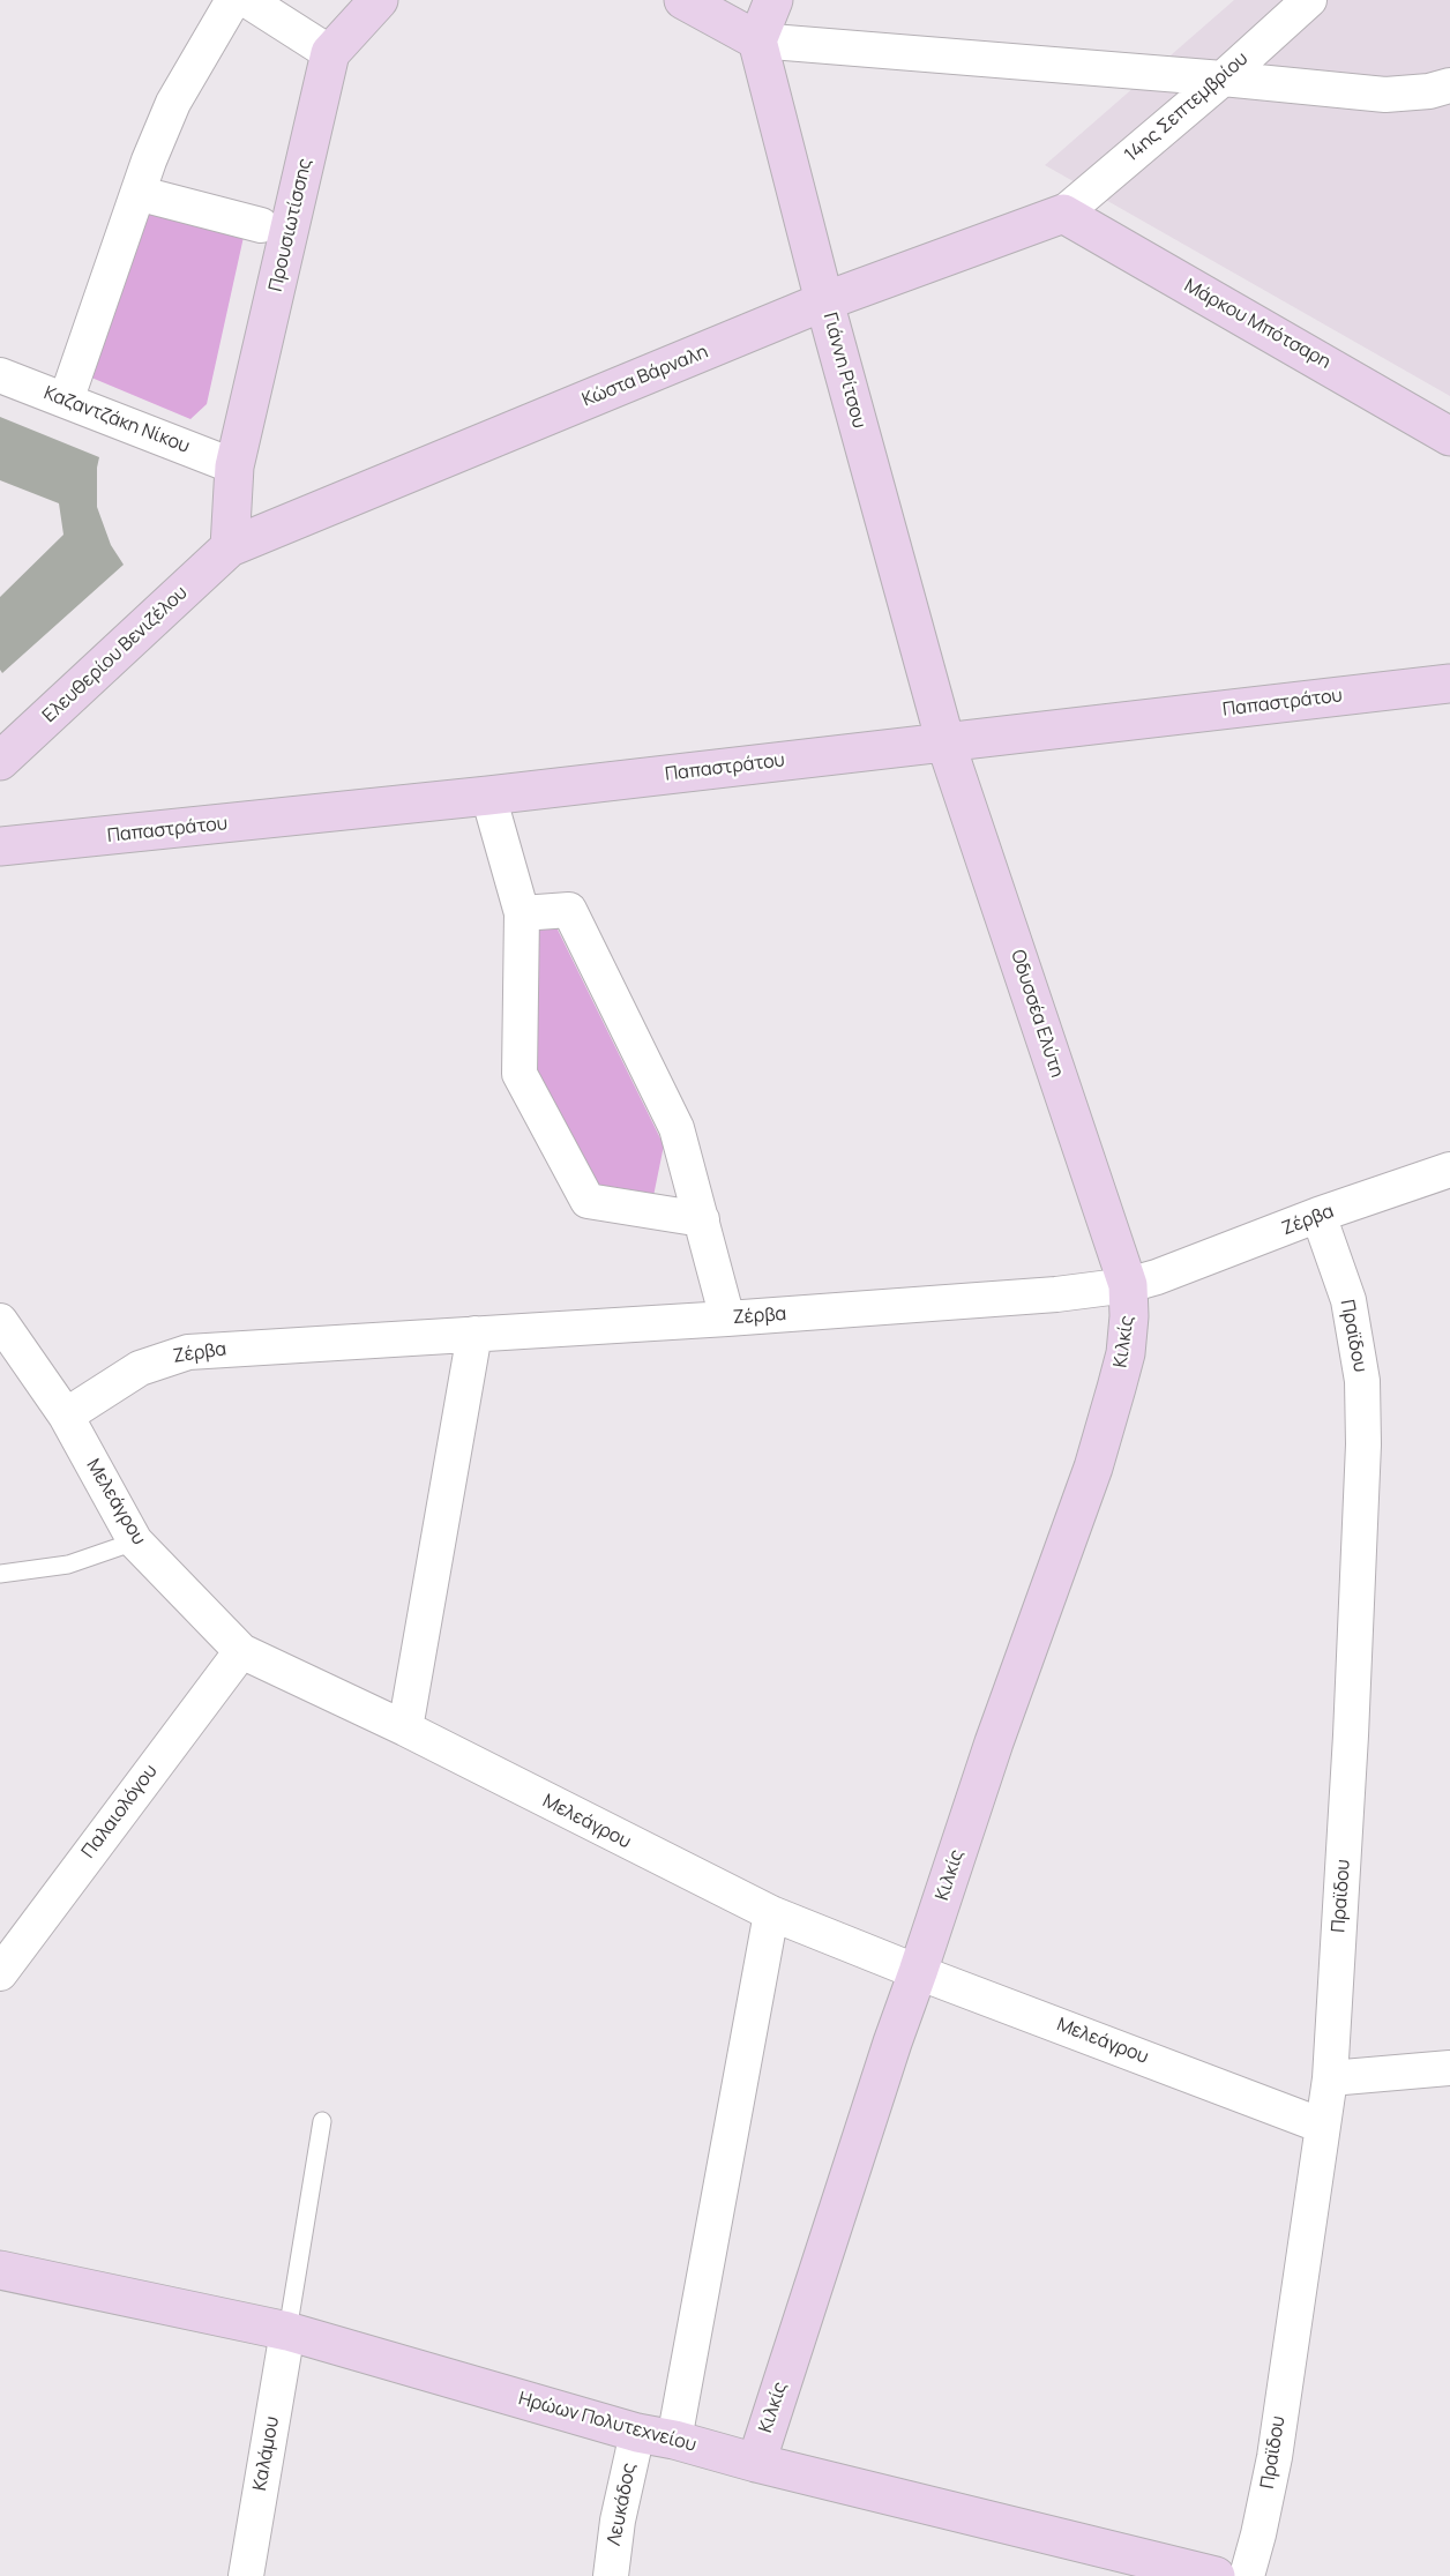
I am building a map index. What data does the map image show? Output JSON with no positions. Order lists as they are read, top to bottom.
{
  "streets": {
    "street": [
      "14ης Σεπτεμβρίου",
      "Προυσιωτίσσης",
      "Μάρκου Μπότσαρη",
      "Γιάννη Ρίτσου",
      "Κώστα Βάρναλη",
      "Καζαντζάκη Νίκου",
      "Ελευθερίου Βενιζέλου",
      "Παπαστράτου",
      "Οδυσσέα Ελύτη",
      "Ζέρβα",
      "Πραϊδου",
      "Κιλκίς",
      "Μελεάγρου",
      "Παλαιολόγου",
      "Ηρώων Πολυτεχνείου",
      "Καλάμου",
      "Λευκάδος"
    ]
  },
  "crossings": [
    ["14ης Σεπτεμβρίου", "Μάρκου Μπότσαρη"],
    ["14ης Σεπτεμβρίου", "Κώστα Βάρναλη"],
    ["Προυσιωτίσσης", "Κώστα Βάρναλη"],
    ["Προυσιωτίσσης", "Καζαντζάκη Νίκου"],
    ["Προυσιωτίσσης", "Ελευθερίου Βενιζέλου"],
    ["Μάρκου Μπότσαρη", "Κώστα Βάρναλη"],
    ["Γιάννη Ρίτσου", "Κώστα Βάρναλη"],
    ["Γιάννη Ρίτσου", "Παπαστράτου"],
    ["Γιάννη Ρίτσου", "Οδυσσέα Ελύτη"],
    ["Κώστα Βάρναλη", "Ελευθερίου Βενιζέλου"],
    ["Παπαστράτου", "Οδυσσέα Ελύτη"],
    ["Οδυσσέα Ελύτη", "Ζέρβα"],
    ["Οδυσσέα Ελύτη", "Κιλκίς"],
    ["Ζέρβα", "Πραϊδου"],
    ["Ζέρβα", "Κιλκίς"],
    ["Ζέρβα", "Μελεάγρου"],
    ["Πραϊδου", "Μελεάγρου"],
    ["Κιλκίς", "Μελεάγρου"],
    ["Κιλκίς", "Ηρώων Πολυτεχνείου"],
    ["Μελεάγρου", "Παλαιολόγου"],
    ["Μελεάγρου", "Λευκάδος"],
    ["Ηρώων Πολυτεχνείου", "Καλάμου"],
    ["Ηρώων Πολυτεχνείου", "Λευκάδος"]
  ]
}
